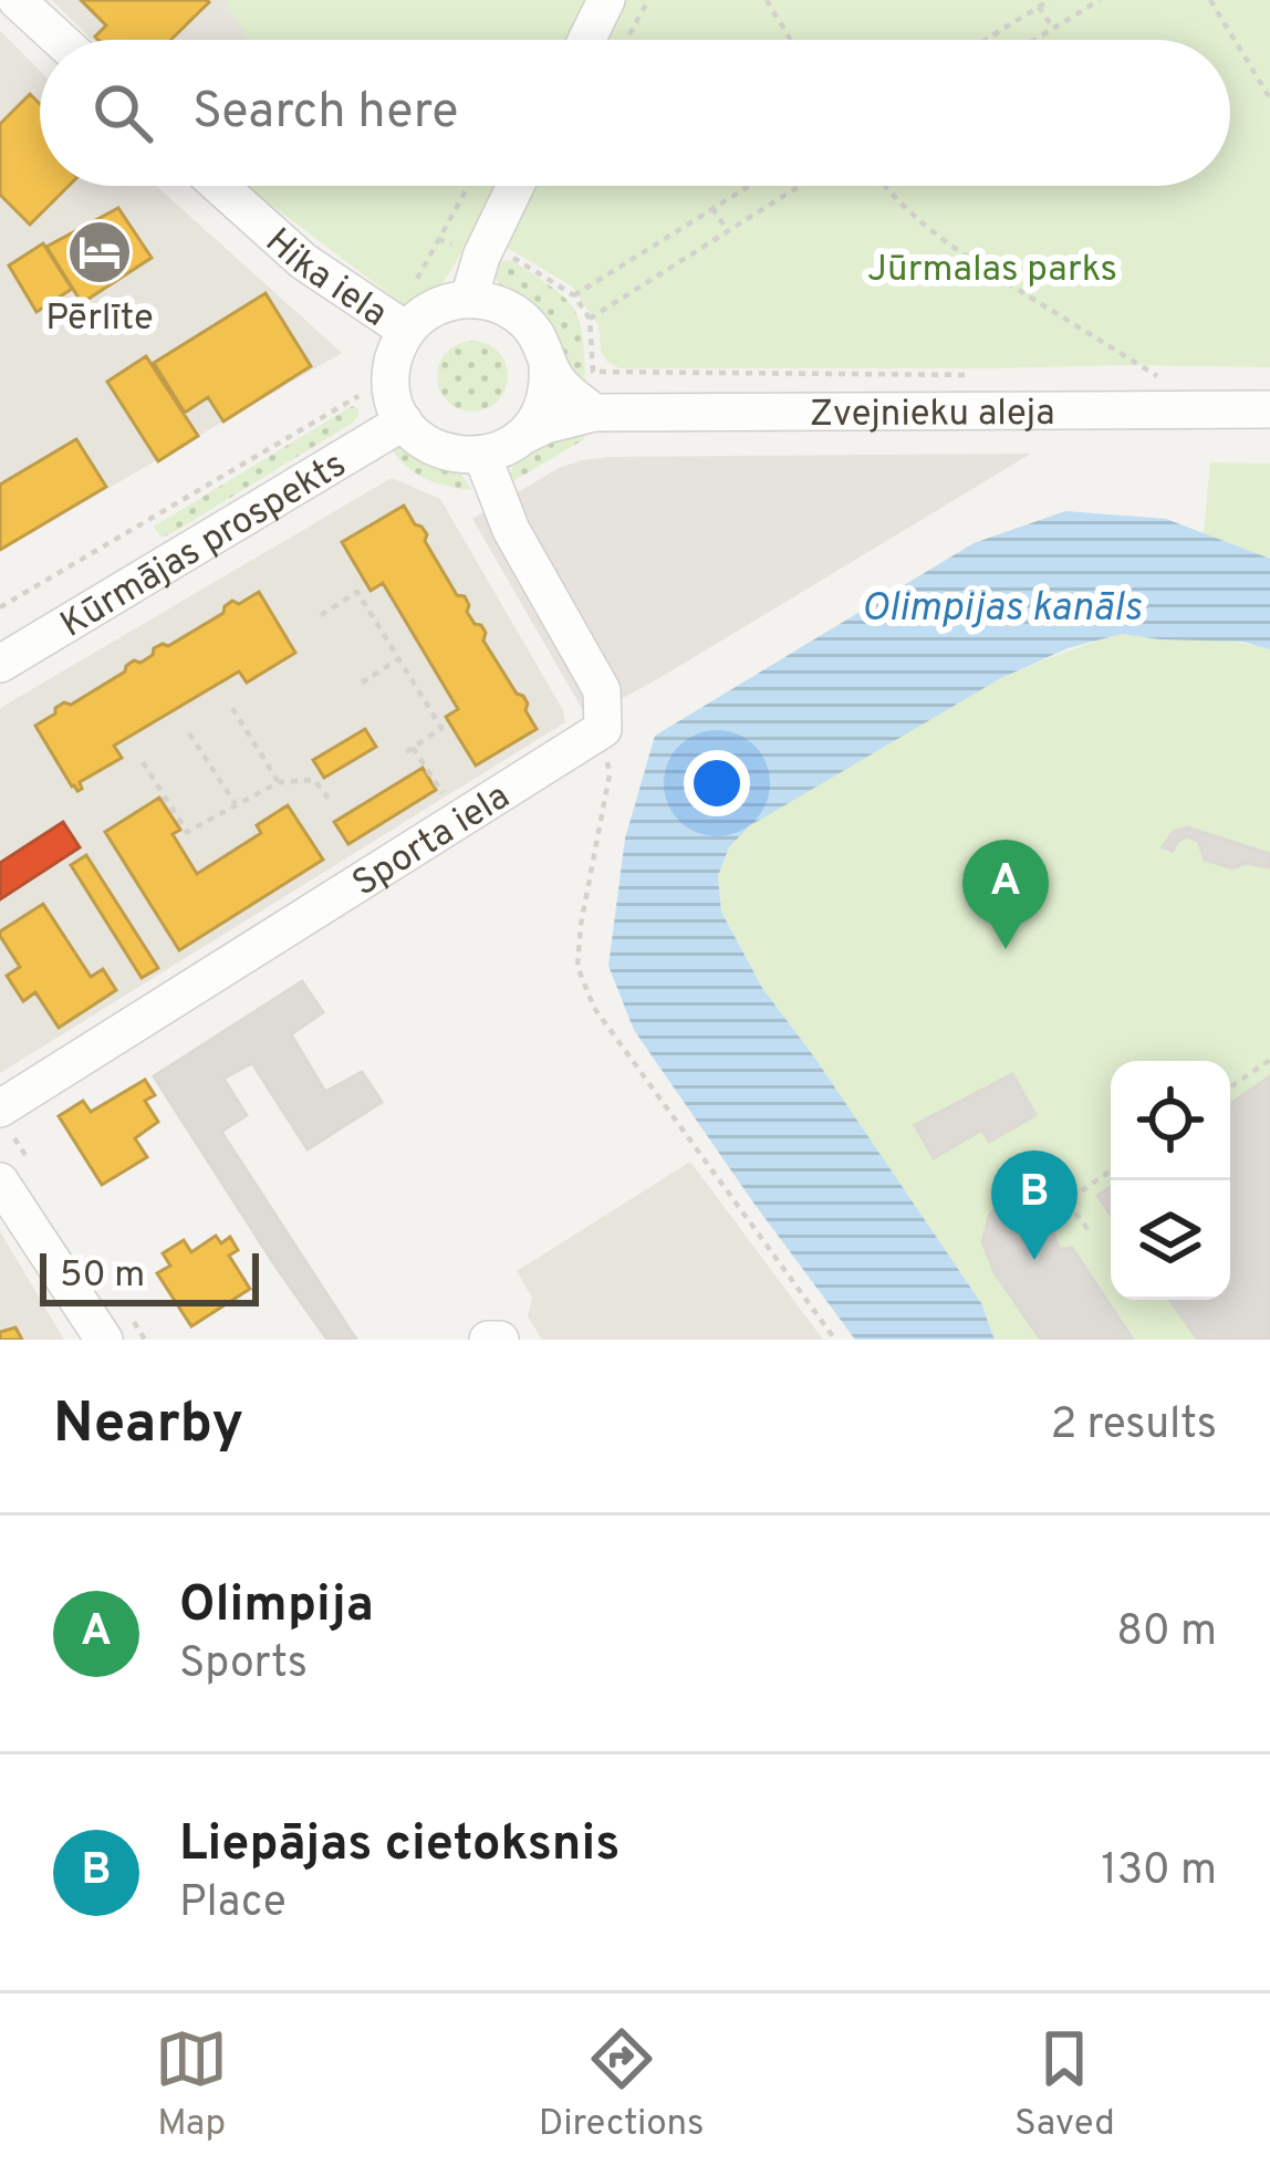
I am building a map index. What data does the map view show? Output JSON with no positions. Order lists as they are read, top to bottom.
{
  "streets": {
    "street": [
      "Hika iela",
      "Zvejnieku aleja",
      "Kūrmājas prospekts",
      "Sporta iela"
    ]
  },
  "crossings": [
    ["Hika iela", "Zvejnieku aleja"],
    ["Hika iela", "Kūrmājas prospekts"],
    ["Zvejnieku aleja", "Kūrmājas prospekts"]
  ],
  "water": ["Olimpijas kanāls"],
  "parks": ["Jūrmalas parks"],
  "places": {
    "hotel": ["Pērlīte"]
  },
  "scale_bar": "50 m",
  "page": {
    "search": "Search here",
    "pins": ["A", "B"],
    "scale": "50 m",
    "heading": ["Nearby", "2 results"],
    "list": [
      {
        "mark": "A",
        "name": "Olimpija",
        "note": "Sports",
        "value": "80 m"
      },
      {
        "mark": "B",
        "name": "Liepājas cietoksnis",
        "note": "Place",
        "value": "130 m"
      }
    ],
    "nav": ["Map", "Directions", "Saved"]
  }
}
